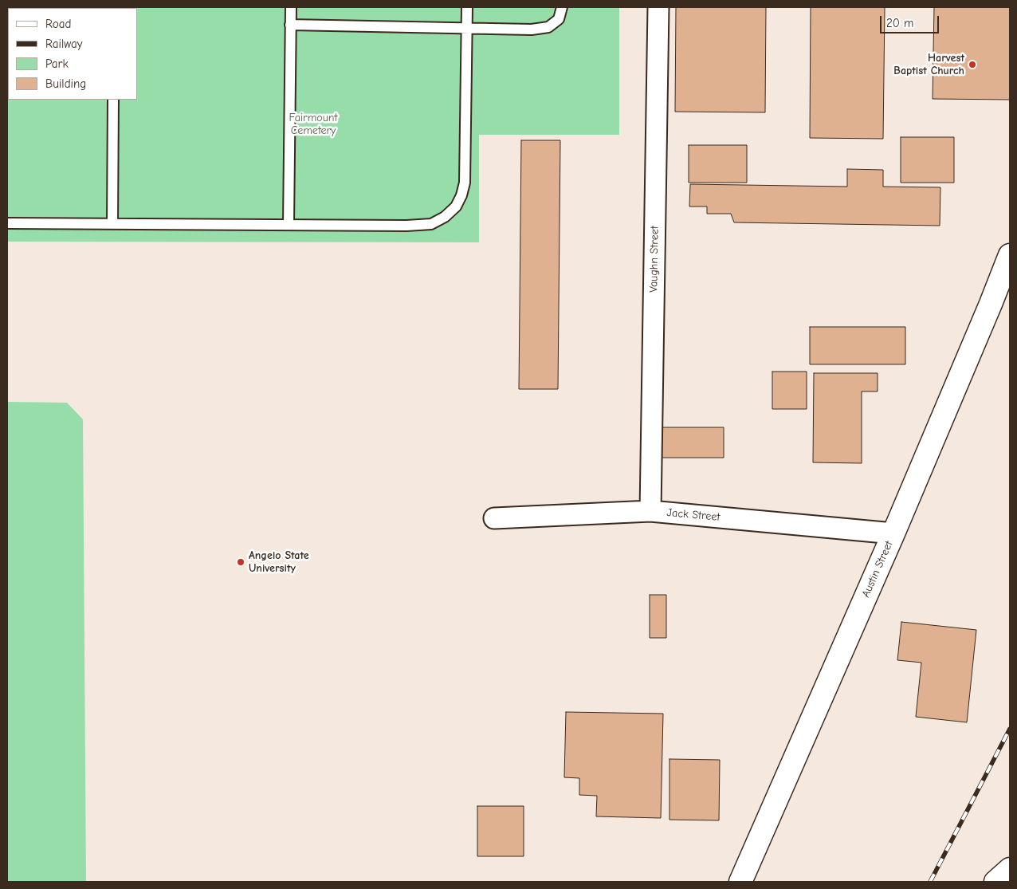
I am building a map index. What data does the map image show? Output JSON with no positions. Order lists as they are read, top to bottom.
{
  "streets": {
    "street": ["Vaughn Street", "Jack Street", "Austin Street"]
  },
  "crossings": [
    ["Vaughn Street", "Jack Street"],
    ["Jack Street", "Austin Street"]
  ],
  "parks": ["Fairmount Cemetery"],
  "places": ["Harvest Baptist Church", "Angelo State University"],
  "legend": [
    "Road",
    "Railway",
    "Park",
    "Building"
  ],
  "scale_bar": "20 m"
}
